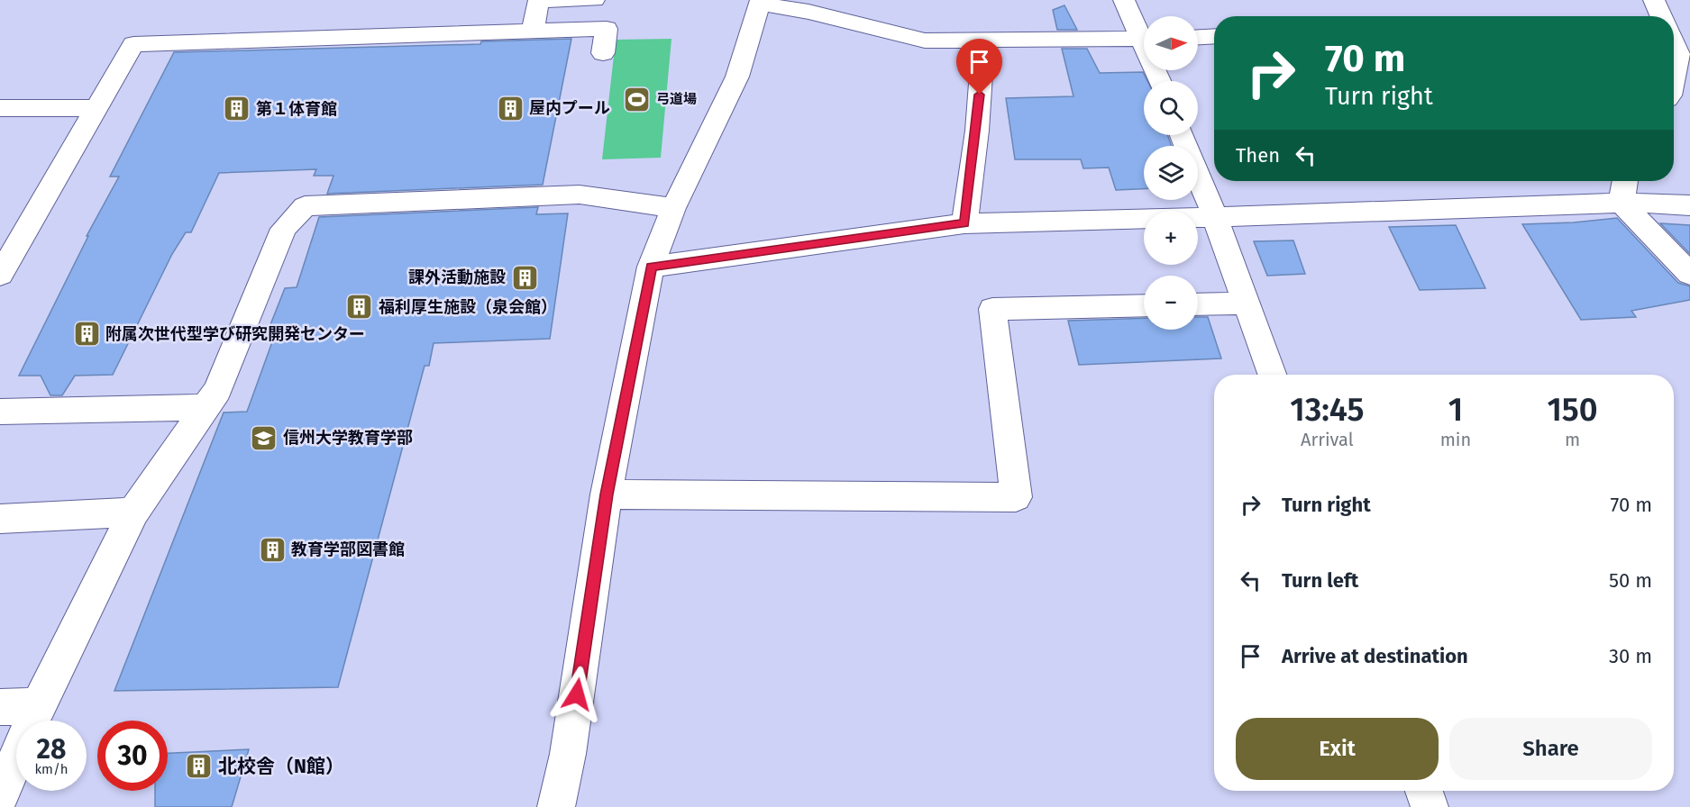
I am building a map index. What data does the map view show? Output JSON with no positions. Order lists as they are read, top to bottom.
{
  "places": {
    "sports": ["弓道場"],
    "building": [
      "屋内プール",
      "第１体育館",
      "課外活動施設",
      "福利厚生施設（泉会館）",
      "附属次世代型学び研究開発センター",
      "教育学部図書館",
      "北校舎（N館）"
    ],
    "school or university": ["信州大学教育学部"]
  },
  "north": "right",
  "page": {
    "map_buttons": ["+", "−"],
    "turn": ["70 m", "Turn right"],
    "then": "Then",
    "eta": [
      "13:45",
      "Arrival",
      "1",
      "min",
      "150",
      "m"
    ],
    "list": [
      {
        "name": "Turn right",
        "value": "70 m"
      },
      {
        "name": "Turn left",
        "value": "50 m"
      },
      {
        "name": "Arrive at destination",
        "value": "30 m"
      }
    ],
    "buttons": ["Exit", "Share"],
    "speed": "28 km/h",
    "limit": "30"
  }
}
